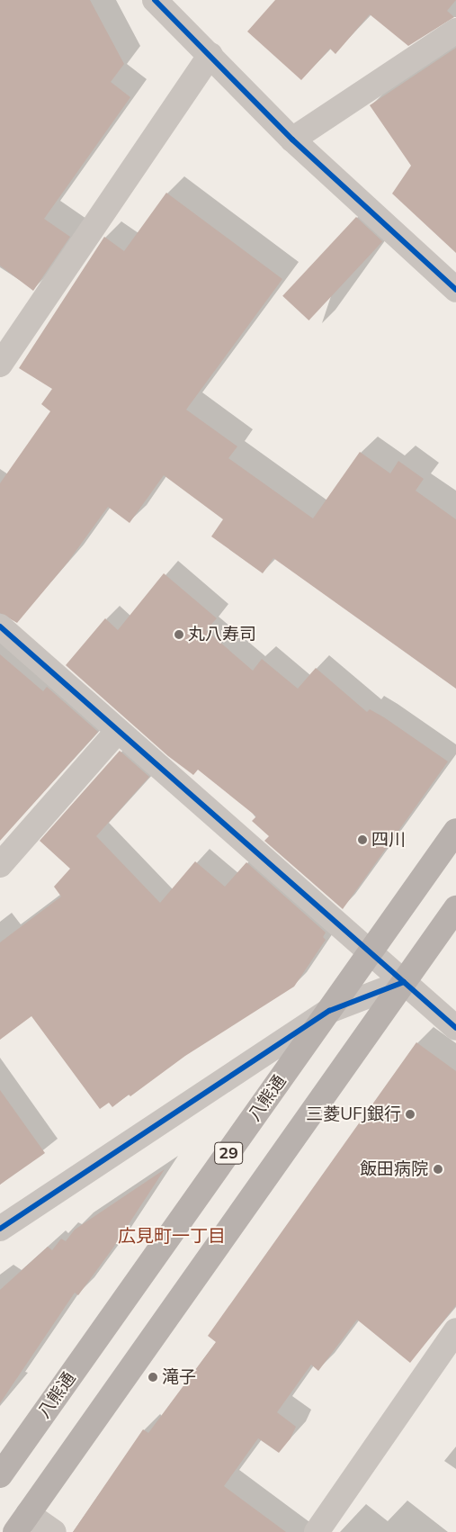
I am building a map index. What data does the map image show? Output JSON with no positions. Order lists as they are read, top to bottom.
{
  "streets": {
    "main road": ["八熊通", "29"]
  },
  "districts": ["広見町一丁目"],
  "places": [
    "丸八寿司",
    "四川",
    "三菱UFJ銀行",
    "飯田病院",
    "滝子"
  ]
}
